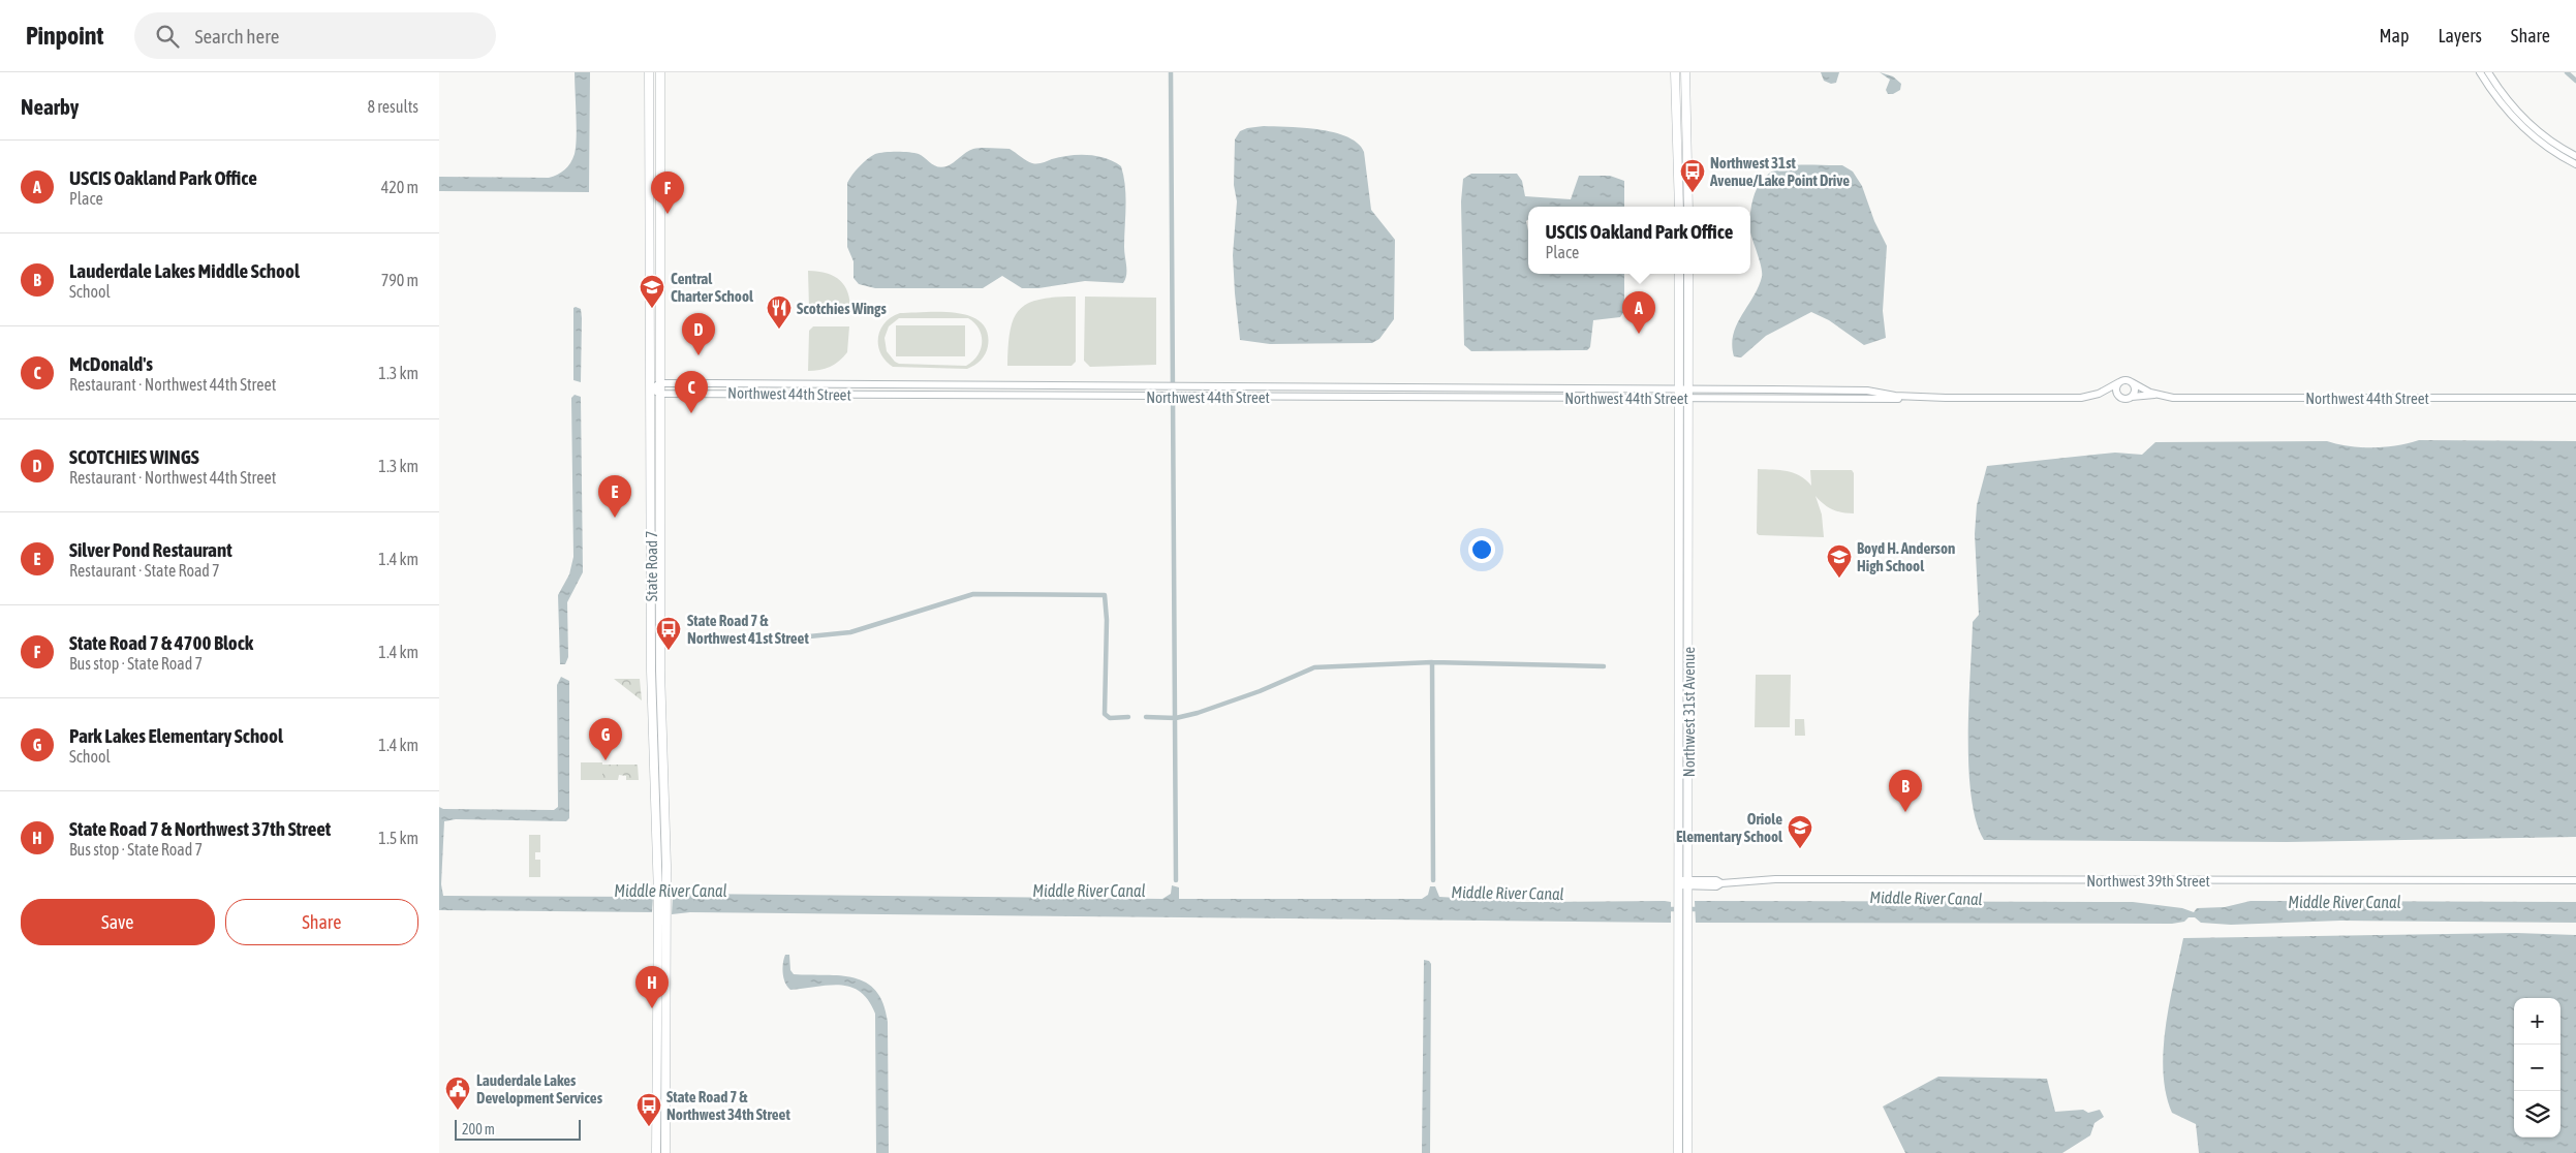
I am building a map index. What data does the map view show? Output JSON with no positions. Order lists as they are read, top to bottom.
{
  "streets": {
    "main road": ["State Road 7", "Northwest 31st Avenue"],
    "street": ["Northwest 44th Street", "Northwest 39th Street"]
  },
  "crossings": [
    ["Northwest 44th Street", "State Road 7"],
    ["Northwest 44th Street", "Northwest 31st Avenue"],
    ["Northwest 31st Avenue", "Northwest 39th Street"]
  ],
  "water": ["Middle River Canal"],
  "places": {
    "bus stop": ["Northwest 31st Avenue/Lake Point Drive", "State Road 7 & Northwest 41st Street", "State Road 7 & Northwest 34th Street"],
    "school or university": ["Central Charter School", "Boyd H. Anderson High School", "Oriole Elementary School"],
    "restaurant": ["Scotchies Wings"],
    "public building": ["Lauderdale Lakes Development Services"]
  },
  "scale_bar": "200 m",
  "page": {
    "header": "Pinpoint",
    "search": "Search here",
    "nav": ["Map", "Layers", "Share"],
    "heading": ["Nearby", "8 results"],
    "list": [
      {
        "mark": "A",
        "name": "USCIS Oakland Park Office",
        "note": "Place",
        "value": "420 m"
      },
      {
        "mark": "B",
        "name": "Lauderdale Lakes Middle School",
        "note": "School",
        "value": "790 m"
      },
      {
        "mark": "C",
        "name": "McDonald's",
        "note": "Restaurant · Northwest 44th Street",
        "value": "1.3 km"
      },
      {
        "mark": "D",
        "name": "SCOTCHIES WINGS",
        "note": "Restaurant · Northwest 44th Street",
        "value": "1.3 km"
      },
      {
        "mark": "E",
        "name": "Silver Pond Restaurant",
        "note": "Restaurant · State Road 7",
        "value": "1.4 km"
      },
      {
        "mark": "F",
        "name": "State Road 7 & 4700 Block",
        "note": "Bus stop · State Road 7",
        "value": "1.4 km"
      },
      {
        "mark": "G",
        "name": "Park Lakes Elementary School",
        "note": "School",
        "value": "1.4 km"
      },
      {
        "mark": "H",
        "name": "State Road 7 & Northwest 37th Street",
        "note": "Bus stop · State Road 7",
        "value": "1.5 km"
      }
    ],
    "pins": [
      "F",
      "A",
      "D",
      "C",
      "E",
      "G",
      "B",
      "H"
    ],
    "popup": ["USCIS Oakland Park Office", "Place"],
    "buttons": ["Save", "Share"],
    "map_buttons": ["+", "−"],
    "scale": "200 m"
  }
}
